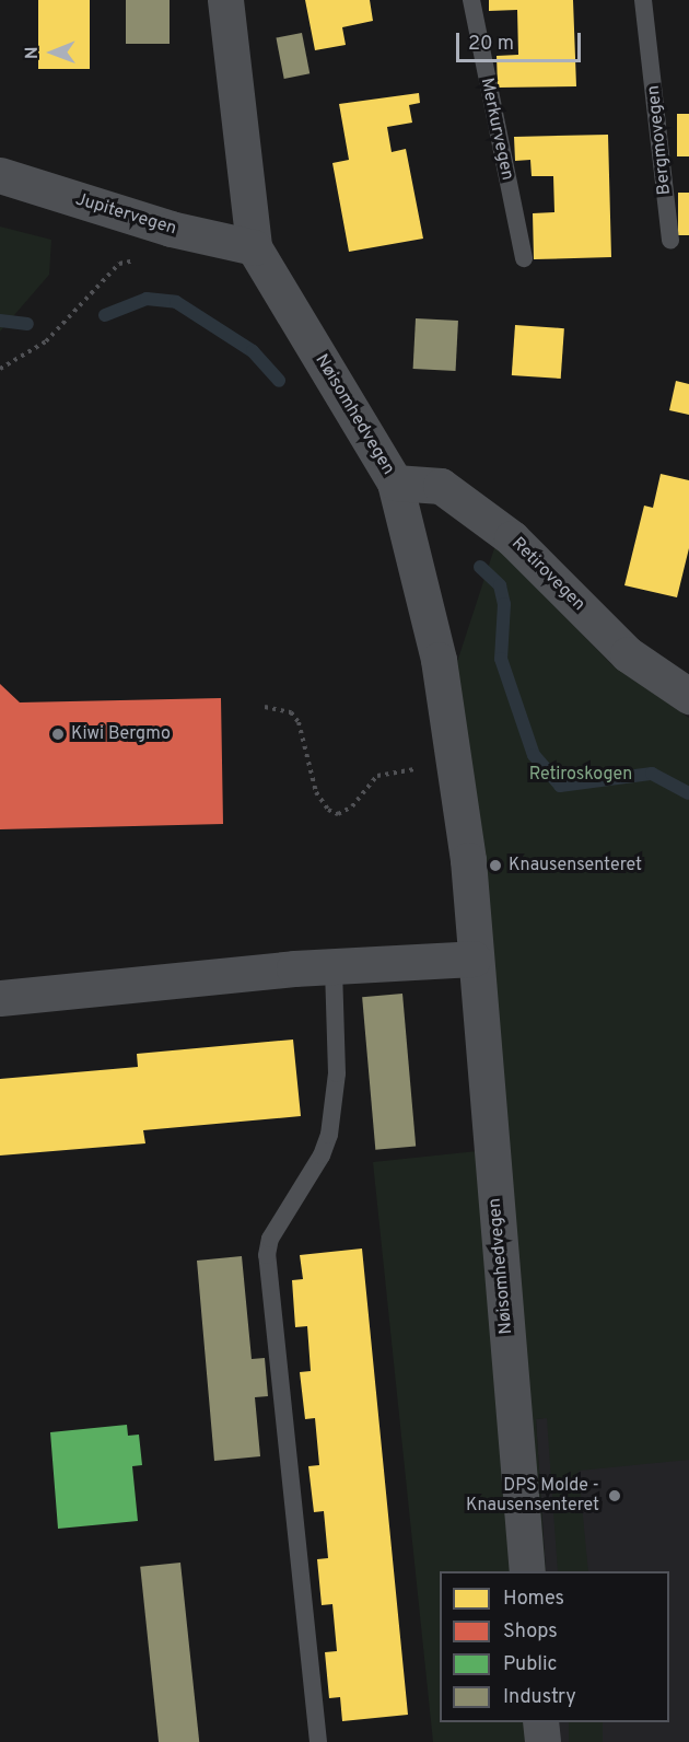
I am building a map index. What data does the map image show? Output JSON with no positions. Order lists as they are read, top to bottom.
{
  "streets": {
    "street": ["Jupitervegen", "Nøisomhedvegen", "Retirovegen"],
    "lane": ["Merkurvegen", "Bergmovegen"]
  },
  "crossings": [
    ["Jupitervegen", "Nøisomhedvegen"],
    ["Nøisomhedvegen", "Retirovegen"]
  ],
  "parks": ["Retiroskogen"],
  "places": ["Kiwi Bergmo", "Knausensenteret", "DPS Molde - Knausensenteret"],
  "legend": [
    "Homes",
    "Shops",
    "Public",
    "Industry"
  ],
  "scale_bar": "20 m",
  "north": "left"
}
